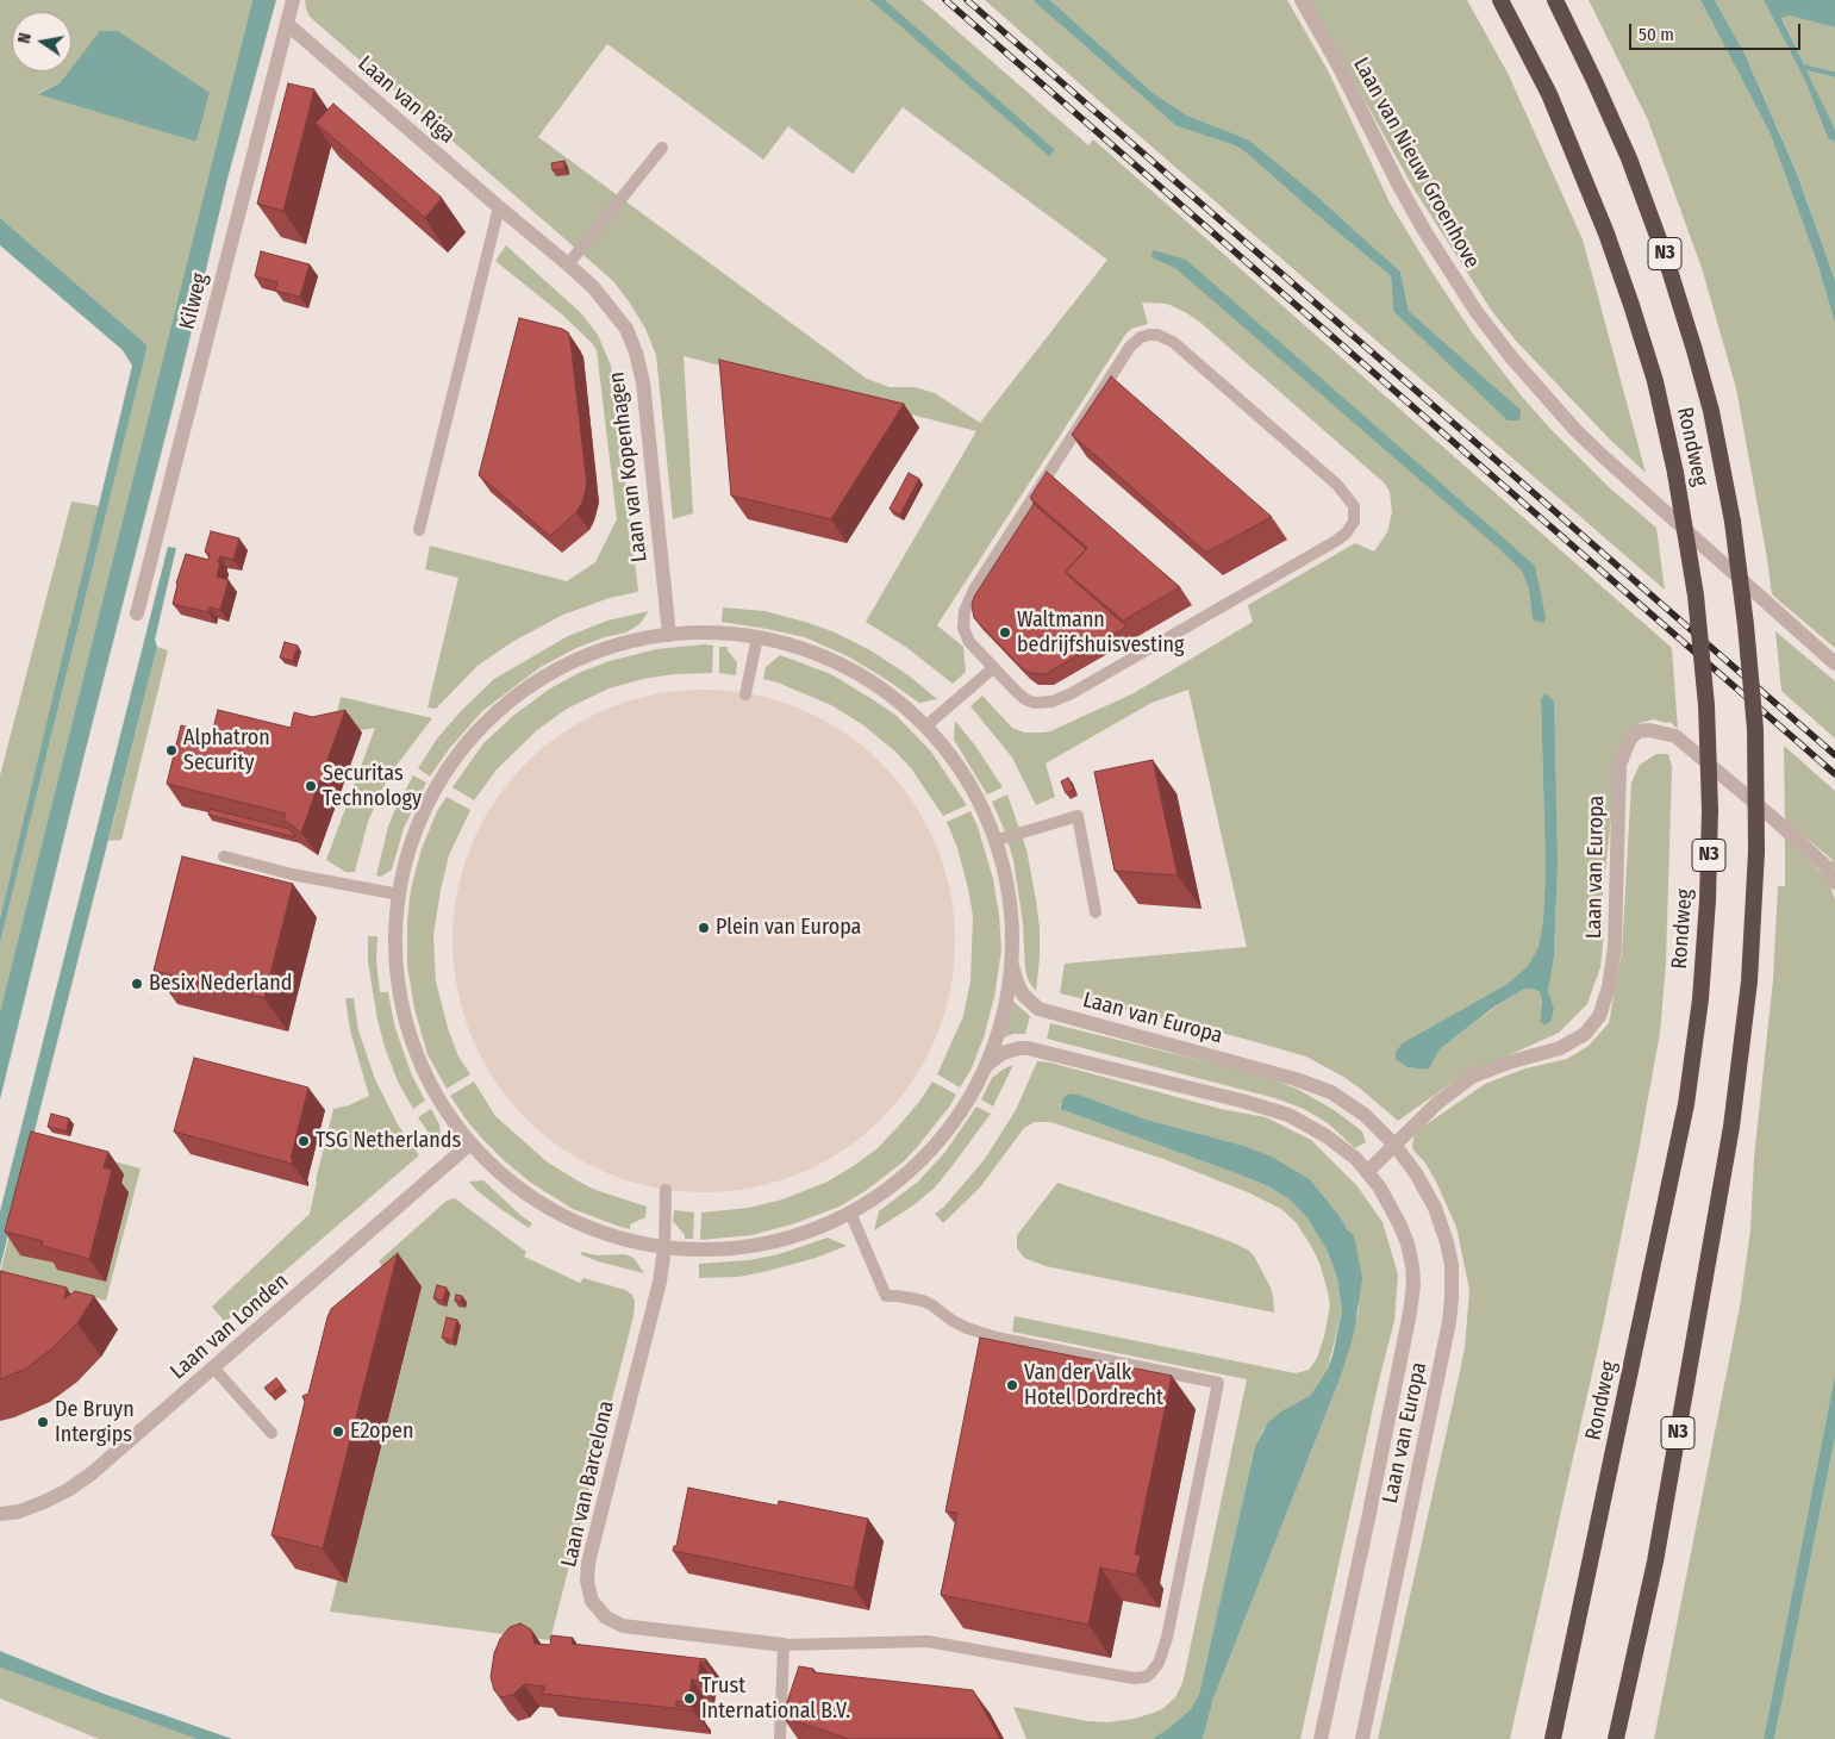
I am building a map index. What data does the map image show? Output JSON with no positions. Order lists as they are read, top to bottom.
{
  "streets": {
    "highway": ["N3", "Rondweg"],
    "street": [
      "Laan van Riga",
      "Laan van Nieuw Groenhove",
      "Kilweg",
      "Laan van Kopenhagen",
      "Laan van Europa",
      "Laan van Londen",
      "Laan van Barcelona"
    ]
  },
  "crossings": [
    ["Laan van Riga", "Kilweg"],
    ["Laan van Riga", "Laan van Kopenhagen"],
    ["Laan van Kopenhagen", "Laan van Europa"],
    ["Laan van Europa", "Laan van Londen"],
    ["Laan van Europa", "Laan van Barcelona"]
  ],
  "places": [
    "Waltmann bedrijfshuisvesting",
    "Alphatron Security",
    "Securitas Technology",
    "Plein van Europa",
    "Besix Nederland",
    "TSG Netherlands",
    "Van der Valk Hotel Dordrecht",
    "De Bruyn Intergips",
    "E2open",
    "Trust International B.V."
  ],
  "scale_bar": "50 m",
  "north": "left"
}
